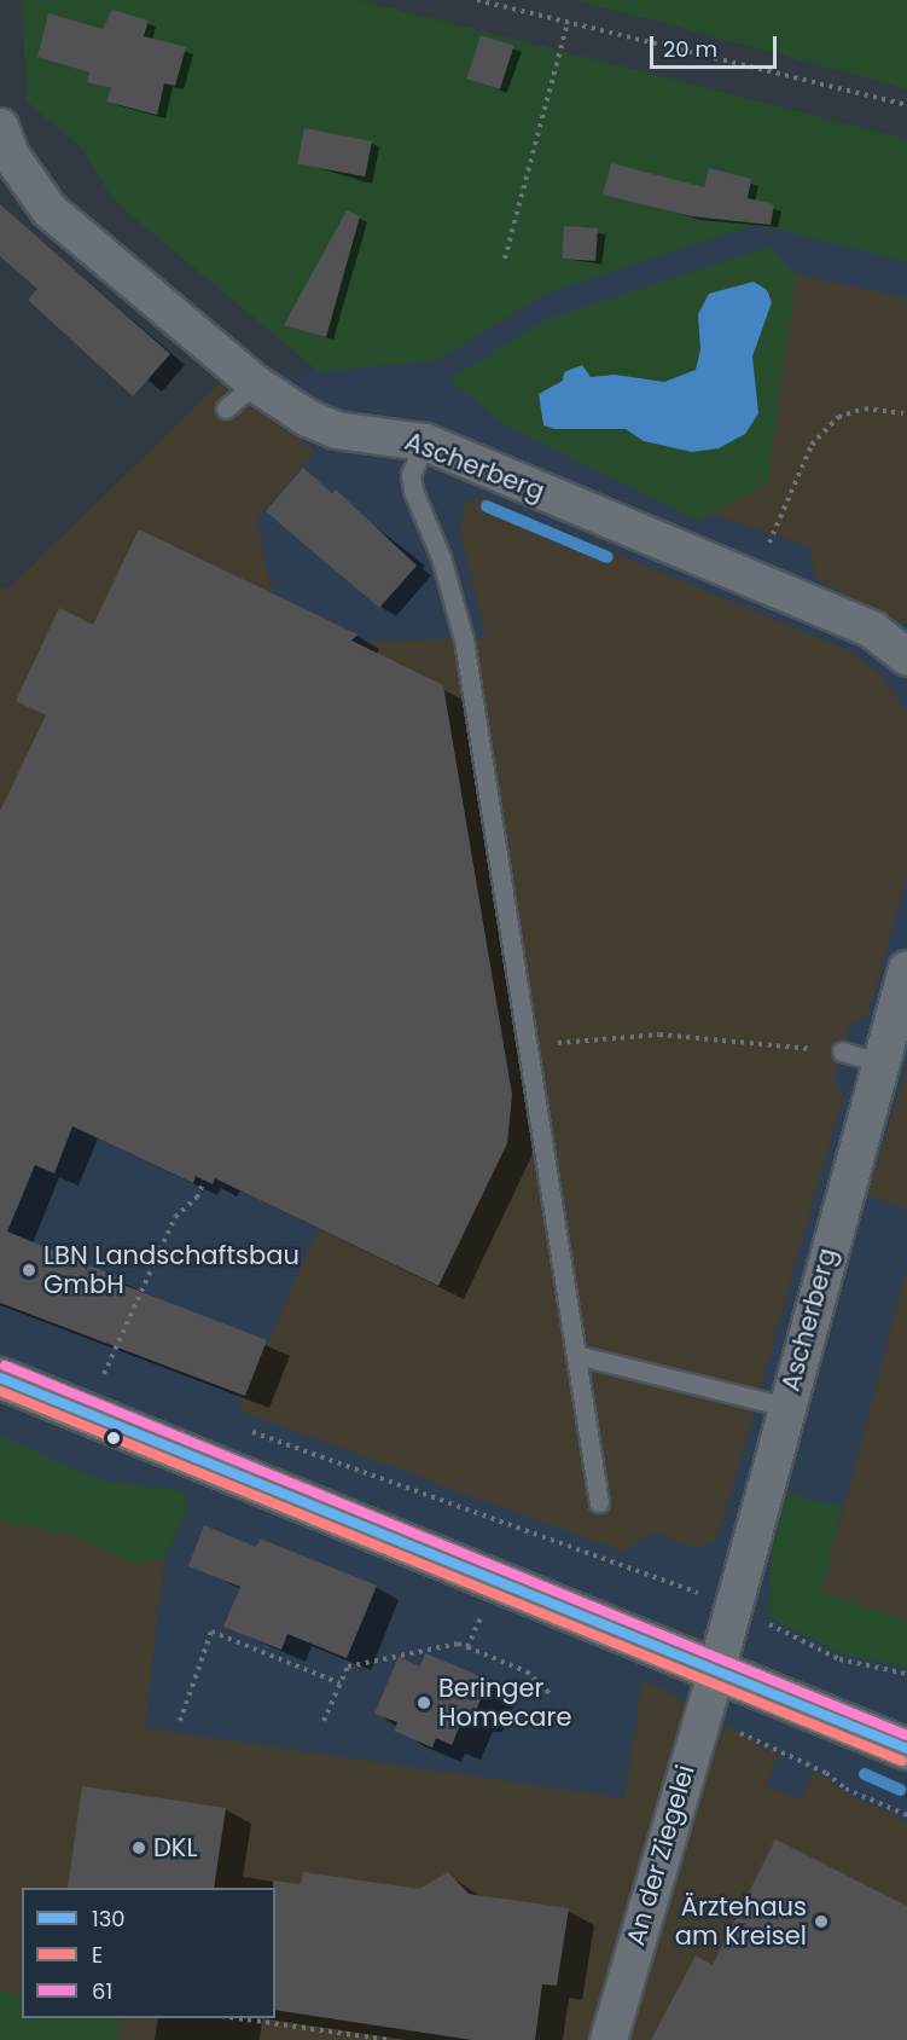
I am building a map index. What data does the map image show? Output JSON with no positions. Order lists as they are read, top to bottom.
{
  "streets": {
    "street": ["Ascherberg", "An der Ziegelei"]
  },
  "crossings": [
    ["Ascherberg", "An der Ziegelei"]
  ],
  "places": [
    "LBN Landschaftsbau GmbH",
    "Beringer Homecare",
    "DKL",
    "Ärztehaus am Kreisel"
  ],
  "lines": ["transit line 61", "transit line 130", "transit line E"],
  "legend": ["130", "E", "61"],
  "scale_bar": "20 m"
}
